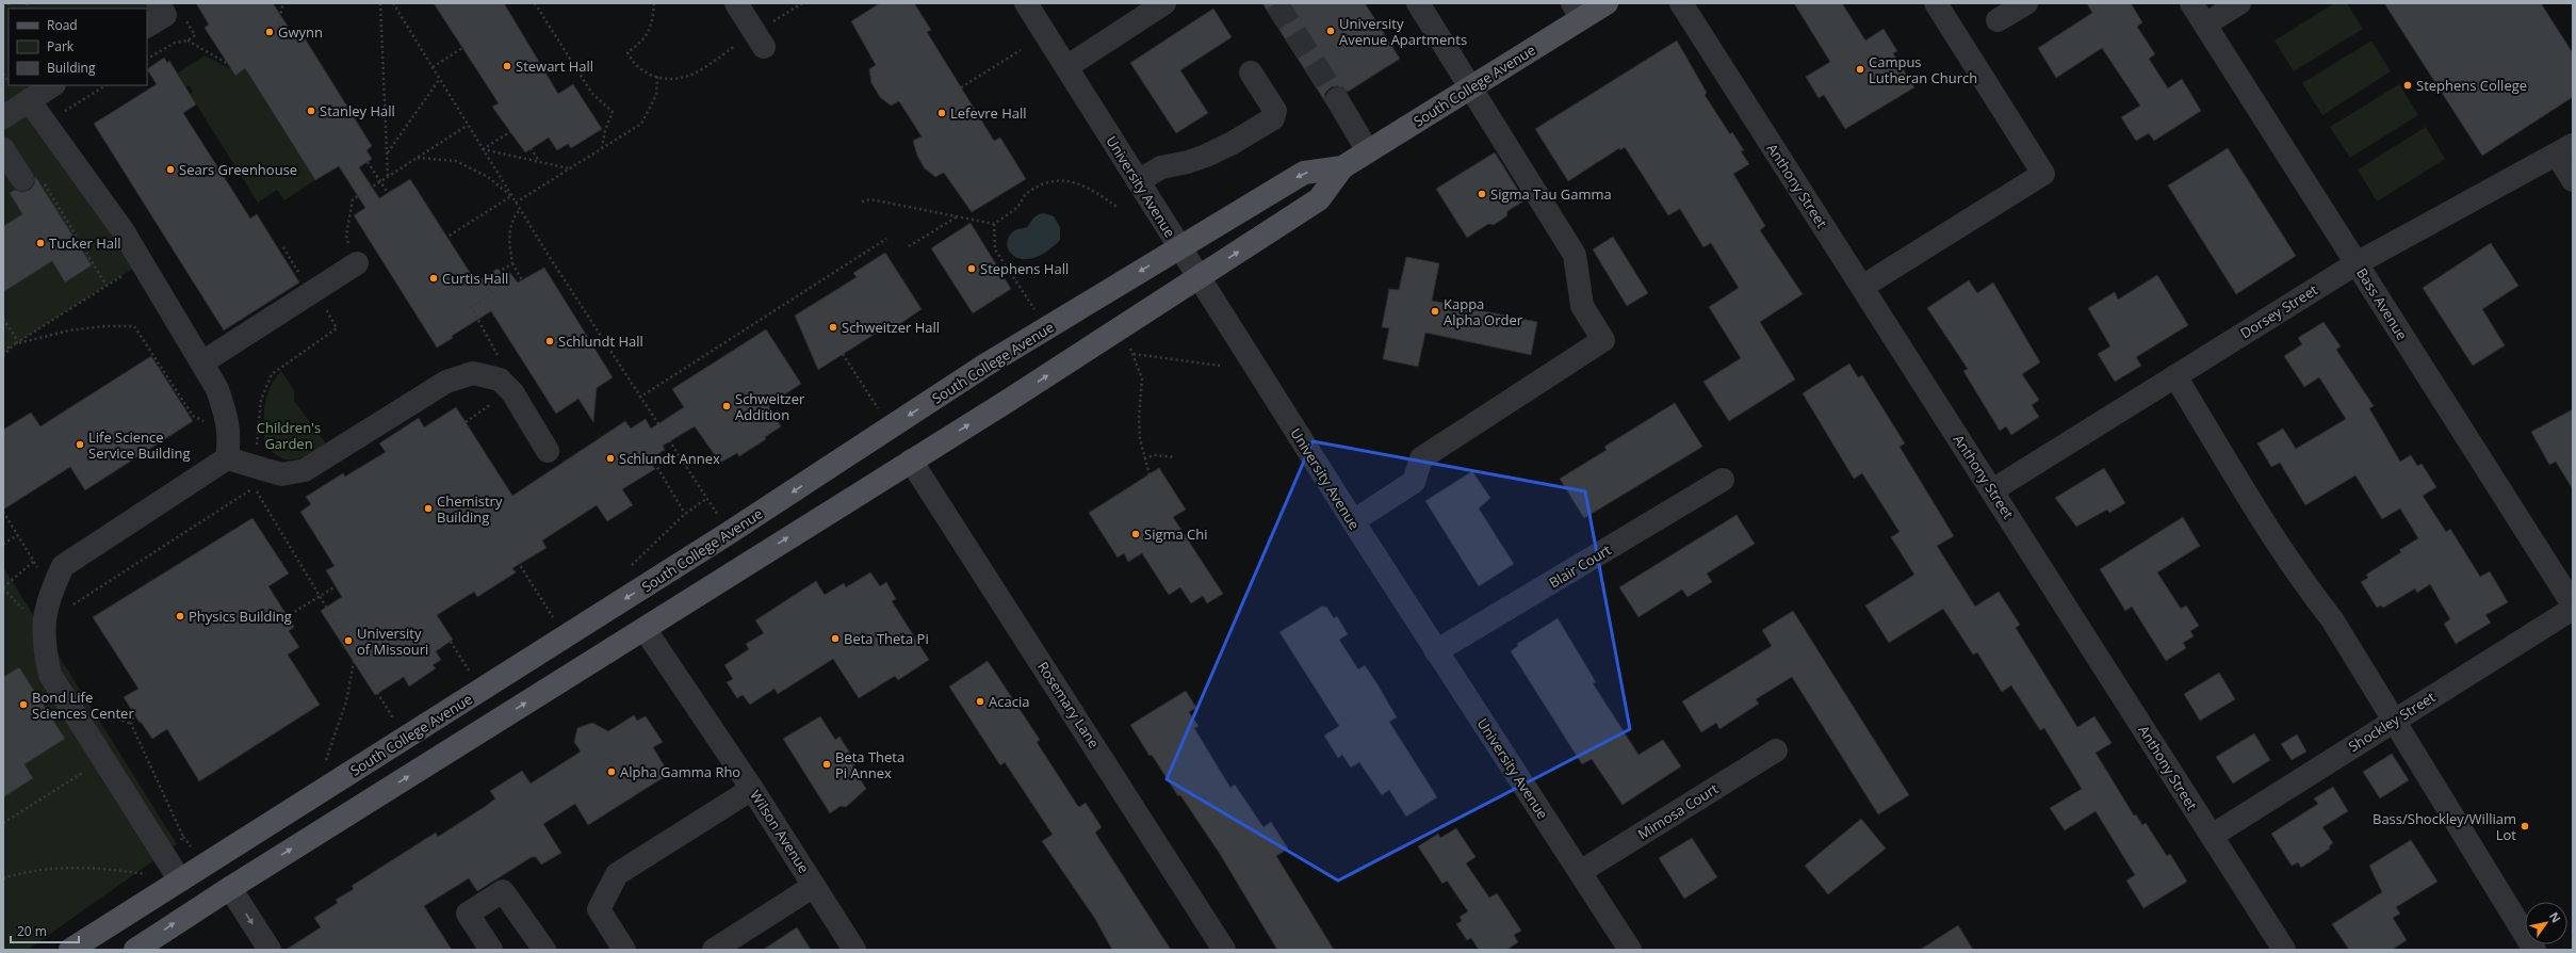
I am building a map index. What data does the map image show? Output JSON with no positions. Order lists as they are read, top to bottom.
{
  "streets": {
    "main road": ["South College Avenue"],
    "street": [
      "Anthony Street",
      "University Avenue",
      "Bass Avenue",
      "Dorsey Street",
      "Blair Court",
      "Rosemary Lane",
      "Shockley Street",
      "Mimosa Court",
      "Wilson Avenue"
    ]
  },
  "crossings": [
    ["South College Avenue", "University Avenue"],
    ["South College Avenue", "Rosemary Lane"],
    ["South College Avenue", "Wilson Avenue"],
    ["Anthony Street", "Dorsey Street"],
    ["Anthony Street", "Shockley Street"],
    ["University Avenue", "Blair Court"],
    ["University Avenue", "Mimosa Court"],
    ["Bass Avenue", "Dorsey Street"]
  ],
  "parks": ["Children's Garden"],
  "places": [
    "University Avenue Apartments",
    "Gwynn",
    "Stewart Hall",
    "Campus Lutheran Church",
    "Stephens College",
    "Stanley Hall",
    "Lefevre Hall",
    "Sears Greenhouse",
    "Sigma Tau Gamma",
    "Tucker Hall",
    "Stephens Hall",
    "Curtis Hall",
    "Kappa Alpha Order",
    "Schweitzer Hall",
    "Schlundt Hall",
    "Schweitzer Addition",
    "Life Science Service Building",
    "Schlundt Annex",
    "Chemistry Building",
    "Sigma Chi",
    "Physics Building",
    "Beta Theta Pi",
    "University of Missouri",
    "Acacia",
    "Bond Life Sciences Center",
    "Beta Theta Pi Annex",
    "Alpha Gamma Rho",
    "Bass/Shockley/William Lot"
  ],
  "legend": ["Road", "Park", "Building"],
  "scale_bar": "20 m",
  "north": "top right"
}
